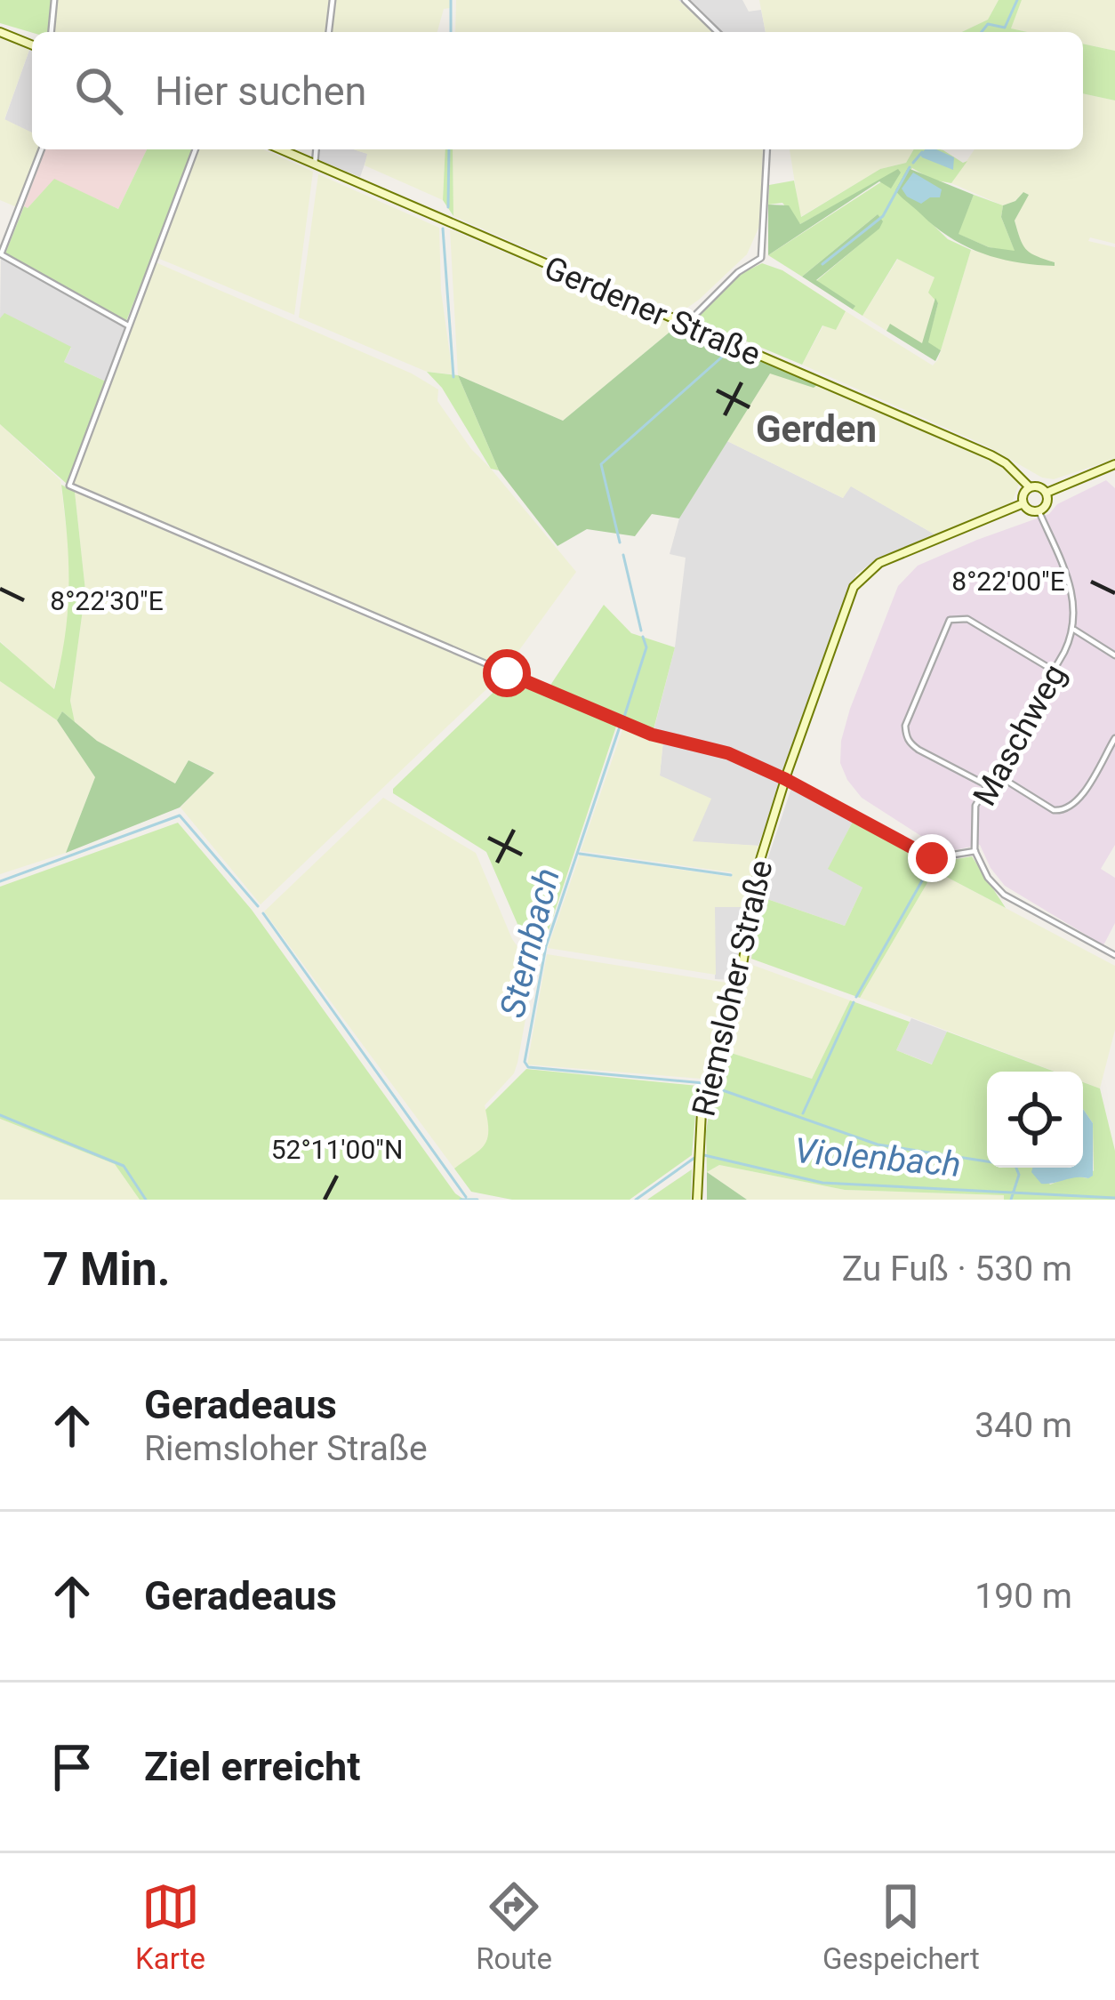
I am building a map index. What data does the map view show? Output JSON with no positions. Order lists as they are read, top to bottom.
{
  "streets": {
    "main road": ["Gerdener Straße", "Riemsloher Straße"],
    "street": ["Maschweg"]
  },
  "crossings": [
    ["Gerdener Straße", "Maschweg"],
    ["Gerdener Straße", "Riemsloher Straße"],
    ["Maschweg", "Riemsloher Straße"]
  ],
  "districts": ["Gerden"],
  "water": ["Sternbach", "Violenbach"],
  "page": {
    "search": "Hier suchen",
    "heading": ["7 Min.", "Zu Fuß · 530 m"],
    "list": [
      ["Geradeaus", "Riemsloher Straße", "340 m"],
      ["Geradeaus", "190 m"],
      "Ziel erreicht"
    ],
    "nav": ["Karte", "Route", "Gespeichert"]
  },
  "coordinates": ["8°22'00\"E", "8°22'30\"E", "52°11'00\"N"]
}
